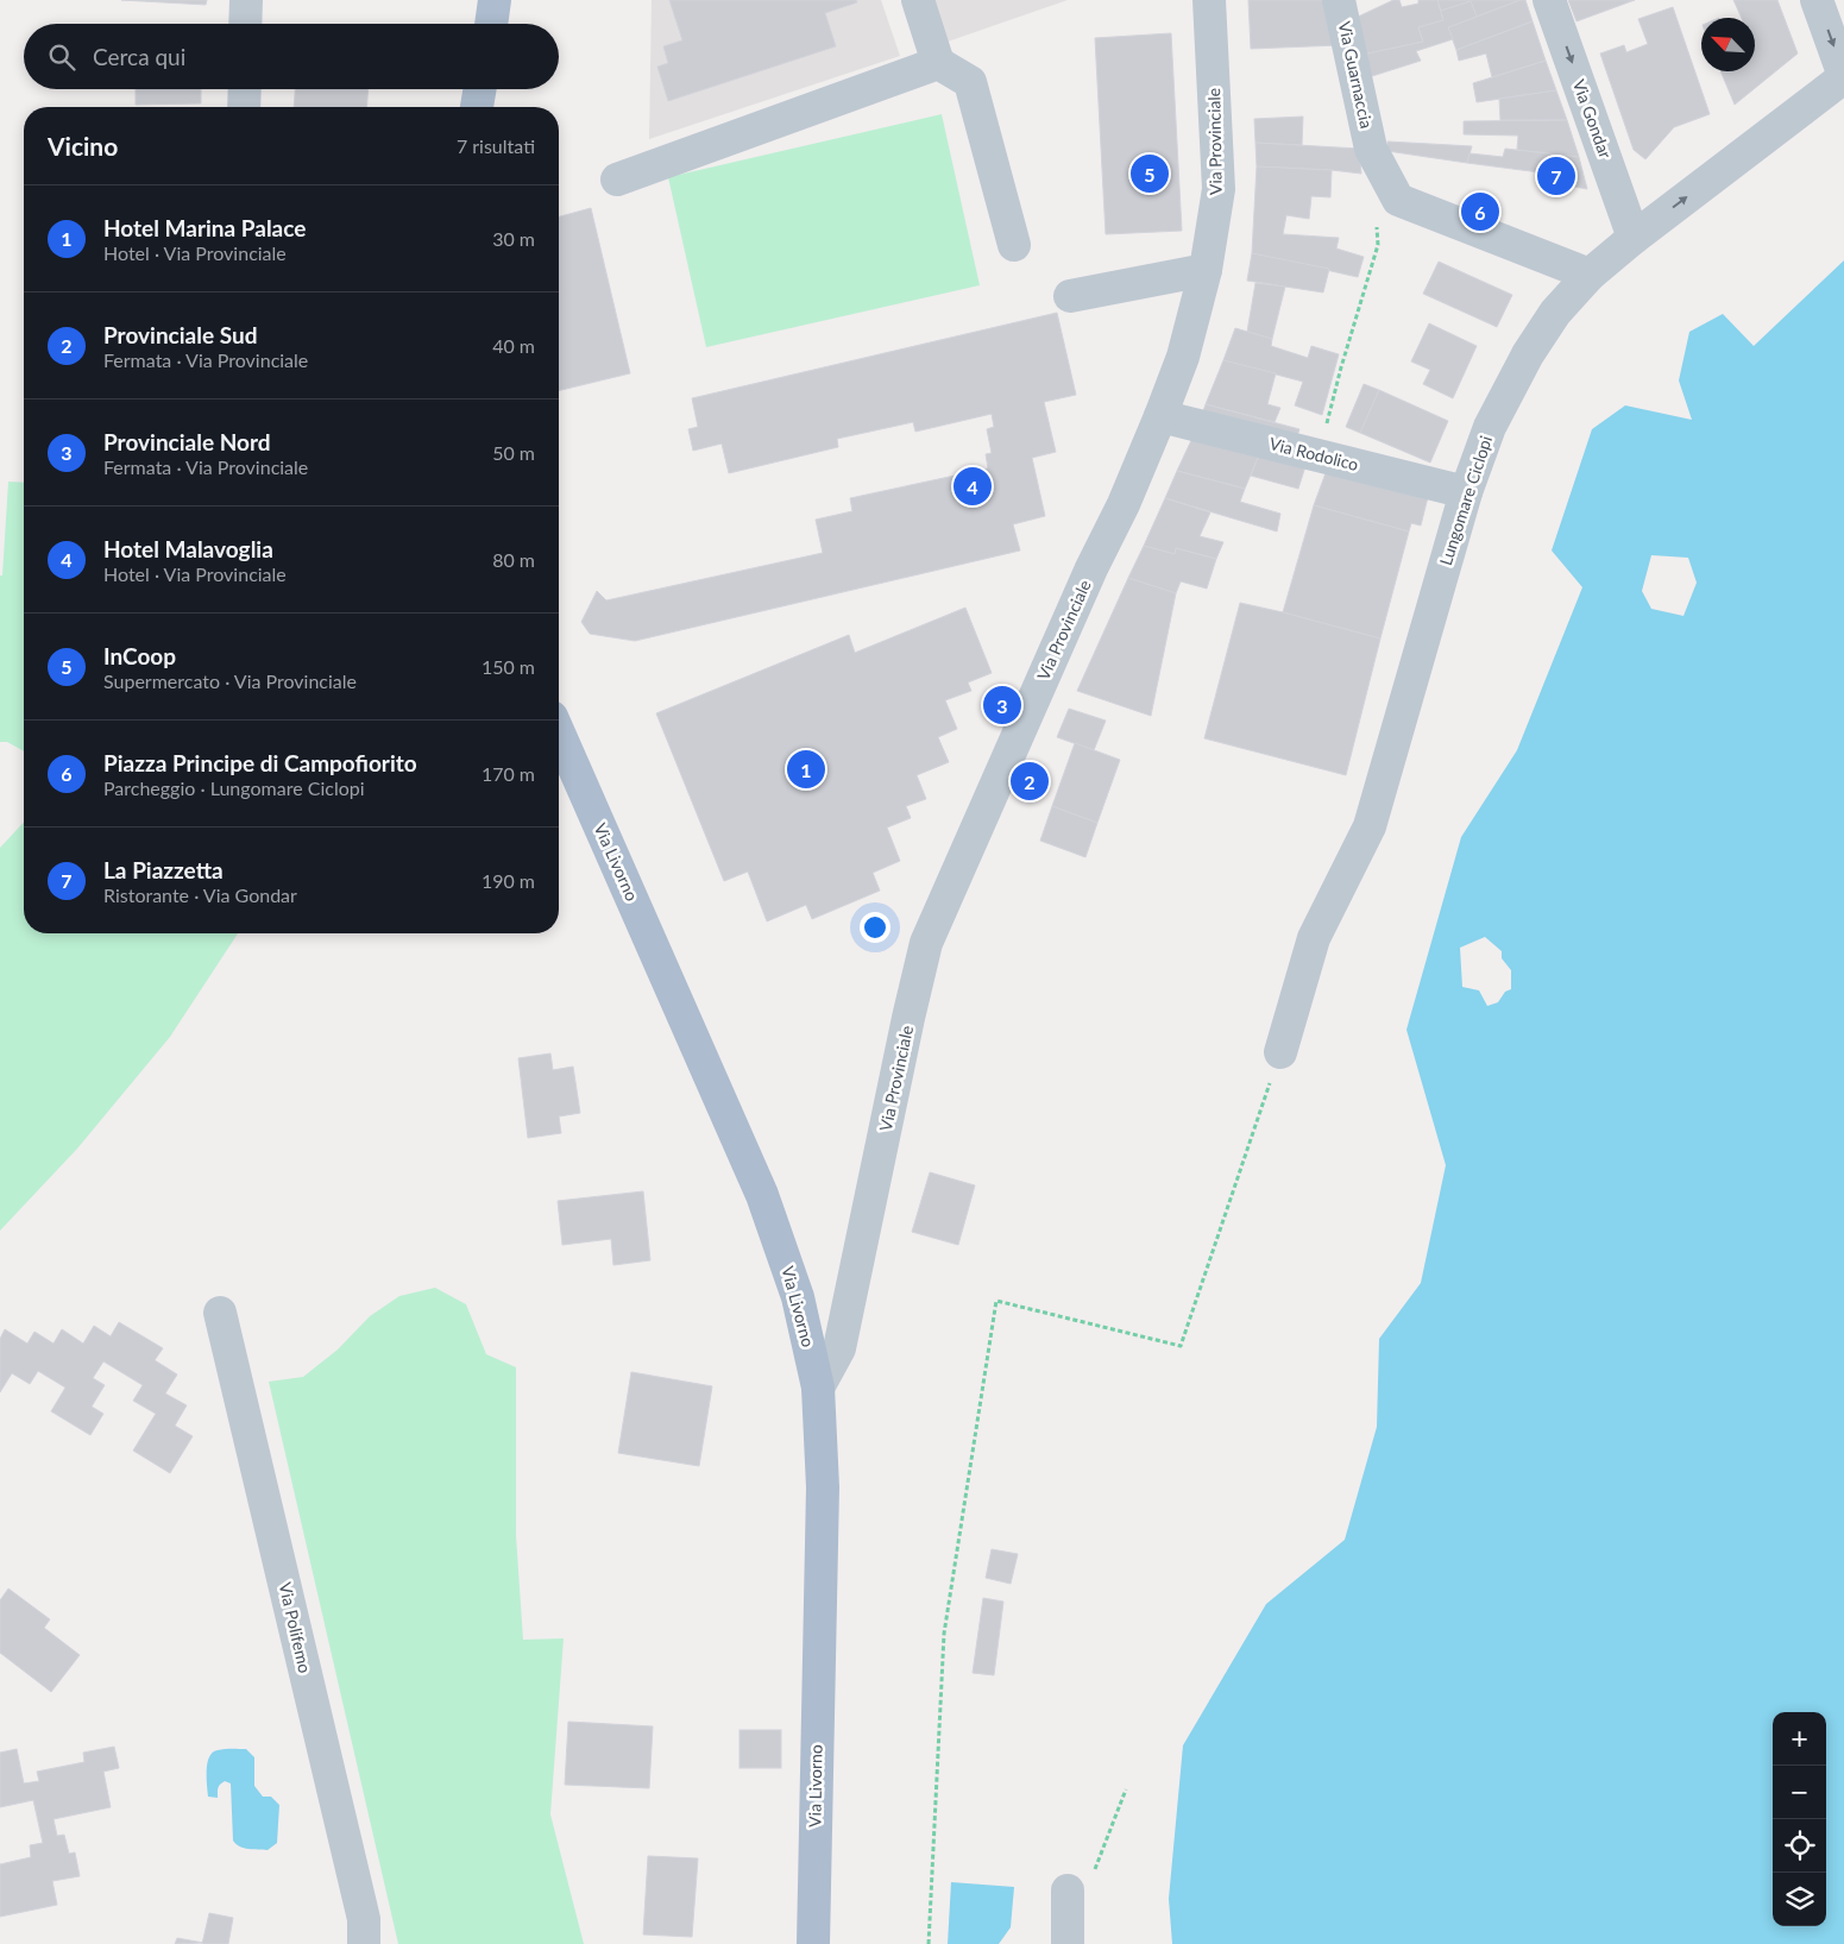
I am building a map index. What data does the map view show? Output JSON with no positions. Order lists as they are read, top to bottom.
{
  "streets": {
    "main road": ["Via Livorno"],
    "street": [
      "Via Guarnaccia",
      "Via Gondar",
      "Via Provinciale",
      "Via Rodolico",
      "Lungomare Ciclopi",
      "Via Polifemo"
    ]
  },
  "crossings": [
    ["Via Guarnaccia", "Lungomare Ciclopi"],
    ["Via Gondar", "Lungomare Ciclopi"],
    ["Via Provinciale", "Via Rodolico"],
    ["Via Provinciale", "Via Livorno"],
    ["Via Rodolico", "Lungomare Ciclopi"]
  ],
  "north": "top left",
  "page": {
    "search": "Cerca qui",
    "heading": ["Vicino", "7 risultati"],
    "pins": [
      "5",
      "7",
      "6",
      "4",
      "3",
      "1",
      "2"
    ],
    "list": [
      {
        "mark": "1",
        "name": "Hotel Marina Palace",
        "note": "Hotel · Via Provinciale",
        "value": "30 m"
      },
      {
        "mark": "2",
        "name": "Provinciale Sud",
        "note": "Fermata · Via Provinciale",
        "value": "40 m"
      },
      {
        "mark": "3",
        "name": "Provinciale Nord",
        "note": "Fermata · Via Provinciale",
        "value": "50 m"
      },
      {
        "mark": "4",
        "name": "Hotel Malavoglia",
        "note": "Hotel · Via Provinciale",
        "value": "80 m"
      },
      {
        "mark": "5",
        "name": "InCoop",
        "note": "Supermercato · Via Provinciale",
        "value": "150 m"
      },
      {
        "mark": "6",
        "name": "Piazza Principe di Campofiorito",
        "note": "Parcheggio · Lungomare Ciclopi",
        "value": "170 m"
      },
      {
        "mark": "7",
        "name": "La Piazzetta",
        "note": "Ristorante · Via Gondar",
        "value": "190 m"
      }
    ],
    "map_buttons": ["+", "−"]
  }
}
